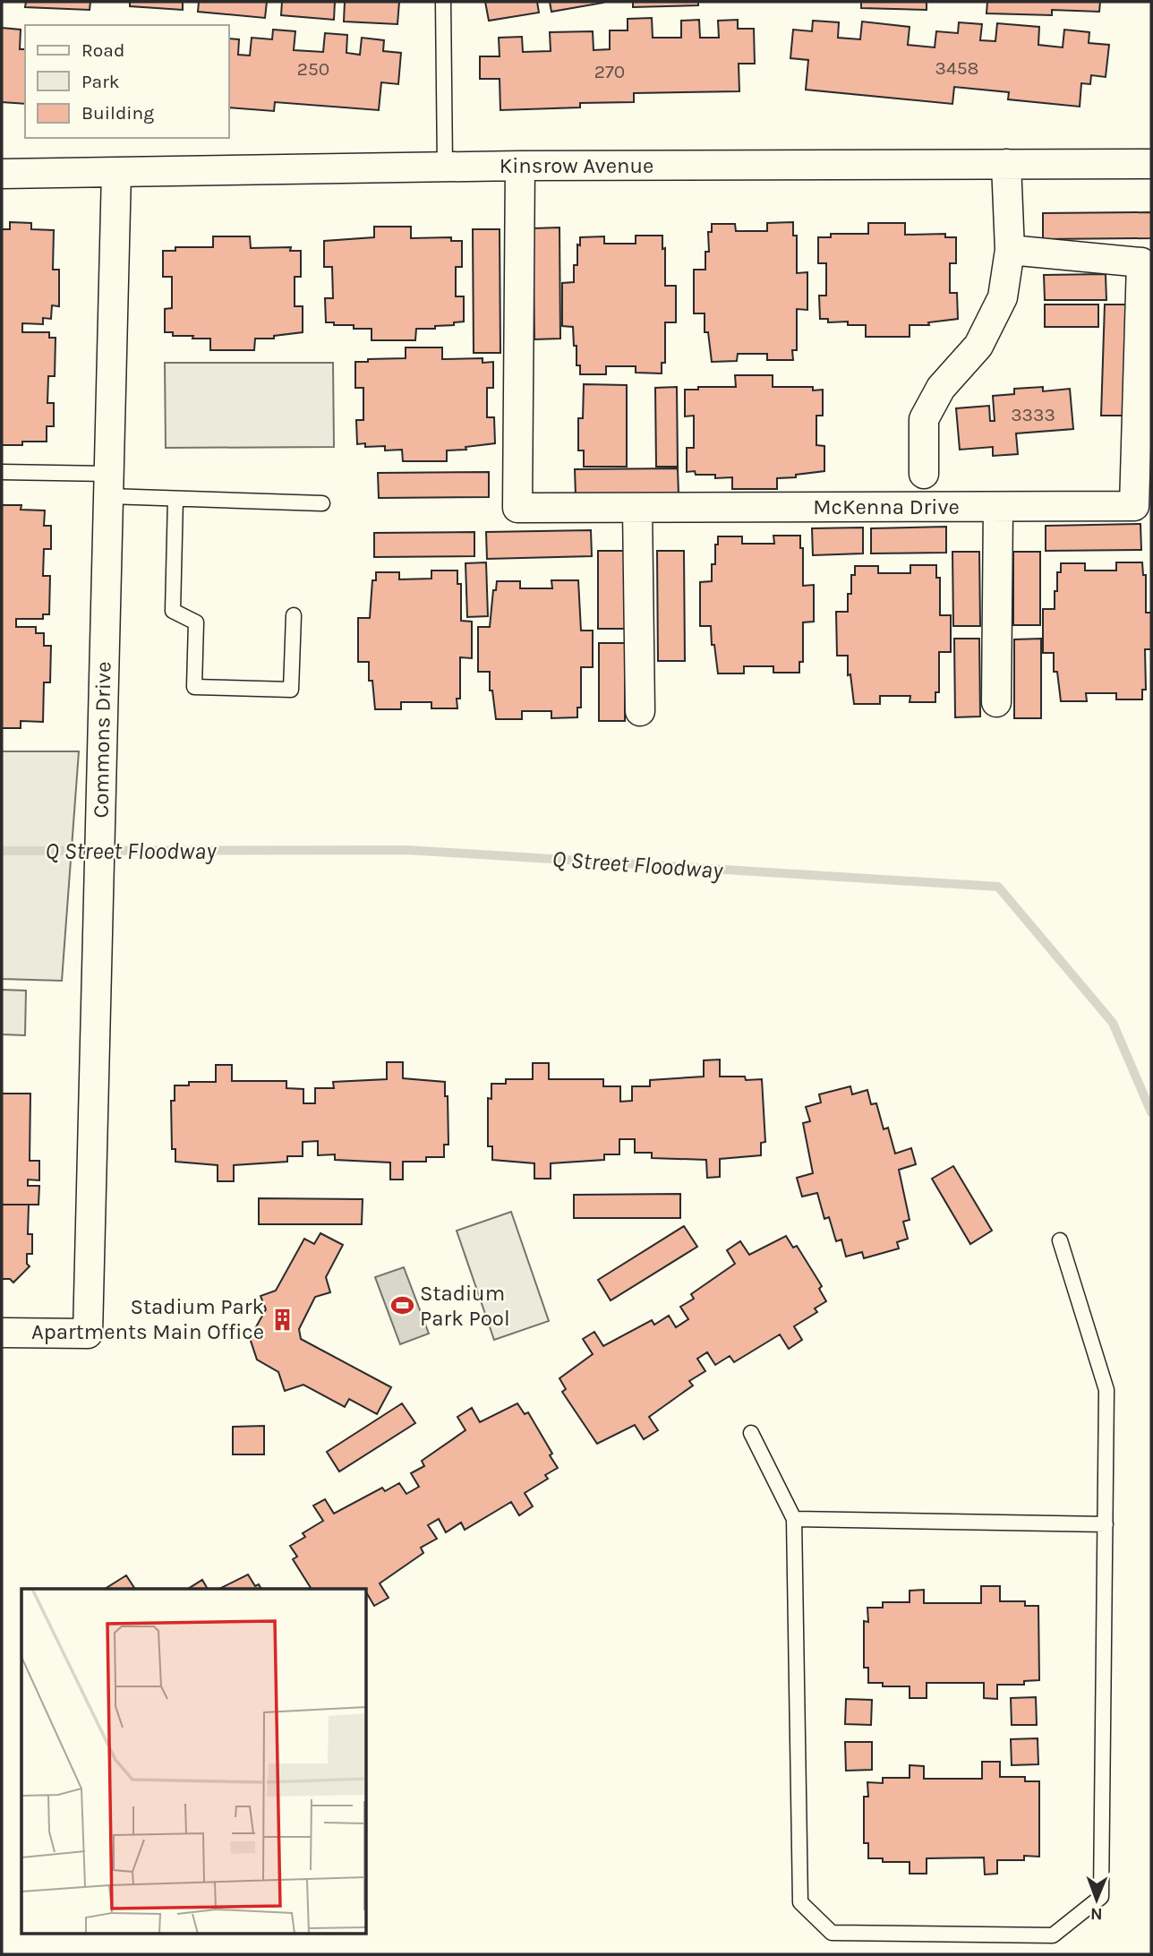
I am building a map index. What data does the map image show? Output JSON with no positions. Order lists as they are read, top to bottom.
{
  "streets": {
    "street": ["Kinsrow Avenue", "McKenna Drive", "Commons Drive"]
  },
  "crossings": [
    ["Kinsrow Avenue", "McKenna Drive"],
    ["Kinsrow Avenue", "Commons Drive"]
  ],
  "water": ["Q Street Floodway"],
  "places": {
    "sports": ["Stadium Park Pool"],
    "building": ["Stadium Park Apartments Main Office"]
  },
  "house_numbers": [
    "3458",
    "250",
    "270",
    "3333"
  ],
  "legend": ["Road", "Park", "Building"],
  "north": "bottom"
}
